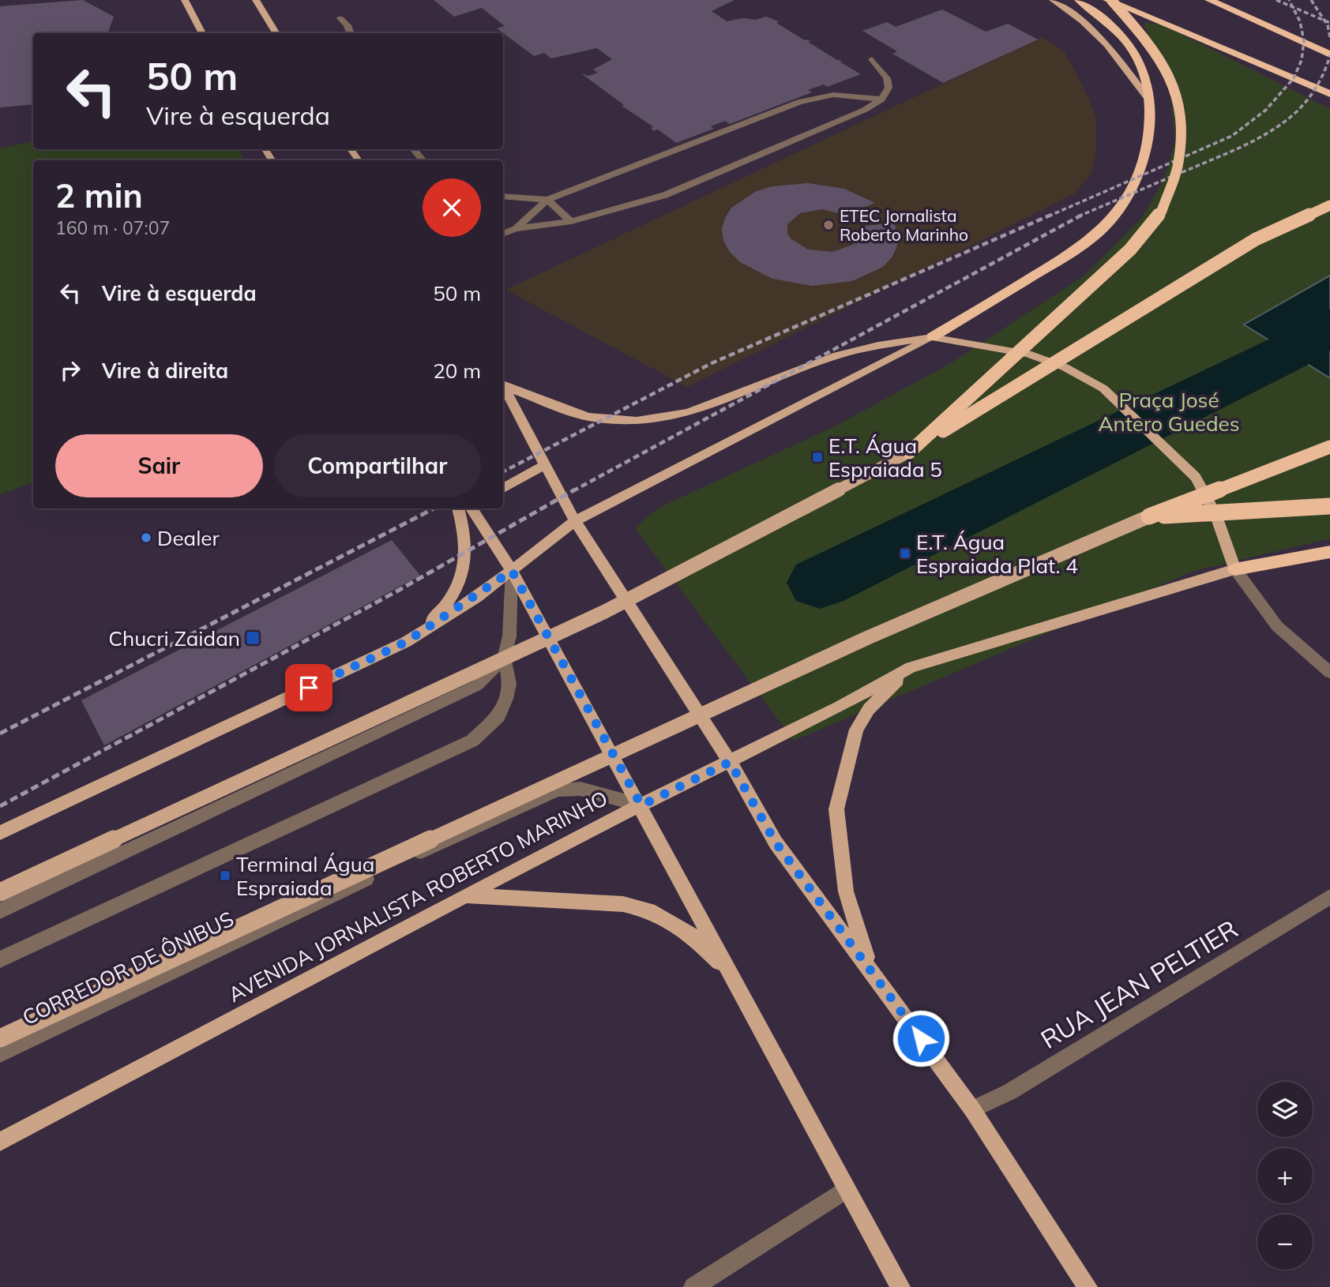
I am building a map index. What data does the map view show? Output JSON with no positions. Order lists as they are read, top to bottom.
{
  "streets": {
    "main road": ["AVENIDA JORNALISTA ROBERTO MARINHO"],
    "street": ["CORREDOR DE ÔNIBUS", "RUA JEAN PELTIER"]
  },
  "crossings": [
    ["AVENIDA JORNALISTA ROBERTO MARINHO", "CORREDOR DE ÔNIBUS"]
  ],
  "parks": ["Praça José Antero Guedes"],
  "places": {
    "other": ["ETEC Jornalista Roberto Marinho", "Dealer"],
    "transit": [
      "E.T. Água Espraiada 5",
      "E.T. Água Espraiada Plat. 4",
      "Chucri Zaidan",
      "Terminal Água Espraiada"
    ]
  },
  "page": {
    "turn": ["50 m", "Vire à esquerda"],
    "heading": ["2 min", "160 m · 07:07"],
    "list": [
      {
        "name": "Vire à esquerda",
        "value": "50 m"
      },
      {
        "name": "Vire à direita",
        "value": "20 m"
      }
    ],
    "buttons": ["Sair", "Compartilhar"],
    "map_buttons": ["+", "−"]
  }
}
